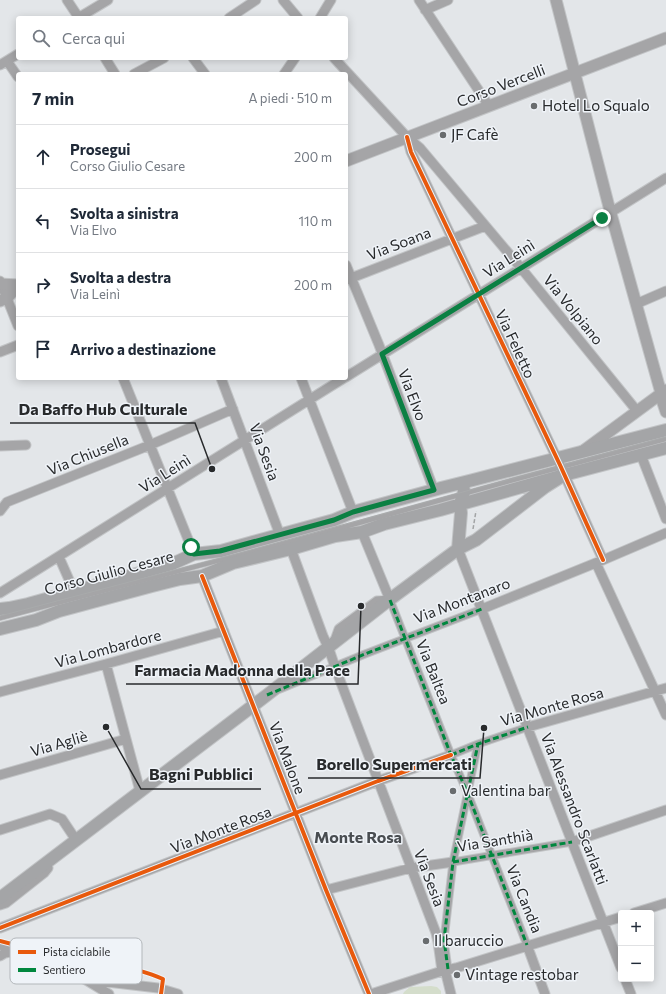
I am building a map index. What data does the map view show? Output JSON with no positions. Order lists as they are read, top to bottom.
{
  "streets": {
    "main road": ["Corso Giulio Cesare"],
    "street": [
      "Corso Vercelli",
      "Via Soana",
      "Via Leinì",
      "Via Volpiano",
      "Via Feletto",
      "Via Elvo",
      "Via Sesia",
      "Via Chiusella",
      "Via Montanaro",
      "Via Lombardore",
      "Via Baltea",
      "Via Monte Rosa",
      "Via Agliè",
      "Via Malone",
      "Via Alessandro Scarlatti",
      "Via Santhià",
      "Via Candia"
    ]
  },
  "crossings": [
    ["Corso Vercelli", "Via Volpiano"],
    ["Corso Vercelli", "Via Feletto"],
    ["Via Soana", "Via Volpiano"],
    ["Via Soana", "Via Feletto"],
    ["Via Soana", "Via Elvo"],
    ["Via Leinì", "Via Volpiano"],
    ["Via Leinì", "Via Feletto"],
    ["Via Leinì", "Via Elvo"],
    ["Via Leinì", "Via Sesia"],
    ["Via Volpiano", "Via Feletto"],
    ["Via Feletto", "Via Montanaro"],
    ["Via Feletto", "Via Monte Rosa"],
    ["Via Elvo", "Corso Giulio Cesare"],
    ["Via Sesia", "Via Chiusella"],
    ["Via Sesia", "Corso Giulio Cesare"],
    ["Via Sesia", "Via Montanaro"],
    ["Via Sesia", "Via Monte Rosa"],
    ["Via Sesia", "Via Santhià"],
    ["Corso Giulio Cesare", "Via Baltea"],
    ["Corso Giulio Cesare", "Via Malone"],
    ["Via Montanaro", "Via Baltea"],
    ["Via Montanaro", "Via Alessandro Scarlatti"],
    ["Via Lombardore", "Via Malone"],
    ["Via Baltea", "Via Monte Rosa"],
    ["Via Baltea", "Via Candia"],
    ["Via Monte Rosa", "Via Malone"],
    ["Via Monte Rosa", "Via Alessandro Scarlatti"],
    ["Via Malone", "Via Santhià"],
    ["Via Alessandro Scarlatti", "Via Santhià"],
    ["Via Santhià", "Via Candia"]
  ],
  "districts": ["Monte Rosa"],
  "places": [
    "Hotel Lo Squalo",
    "JF Cafè",
    "Da Baffo Hub Culturale",
    "Farmacia Madonna della Pace",
    "Bagni Pubblici",
    "Borello Supermercati",
    "Valentina bar",
    "Il baruccio",
    "Vintage restobar"
  ],
  "legend": ["Pista ciclabile", "Sentiero"],
  "page": {
    "search": "Cerca qui",
    "heading": ["7 min", "A piedi · 510 m"],
    "list": [
      ["Prosegui", "Corso Giulio Cesare", "200 m"],
      ["Svolta a sinistra", "Via Elvo", "110 m"],
      ["Svolta a destra", "Via Leinì", "200 m"],
      "Arrivo a destinazione"
    ],
    "map_buttons": ["+", "−"]
  }
}
